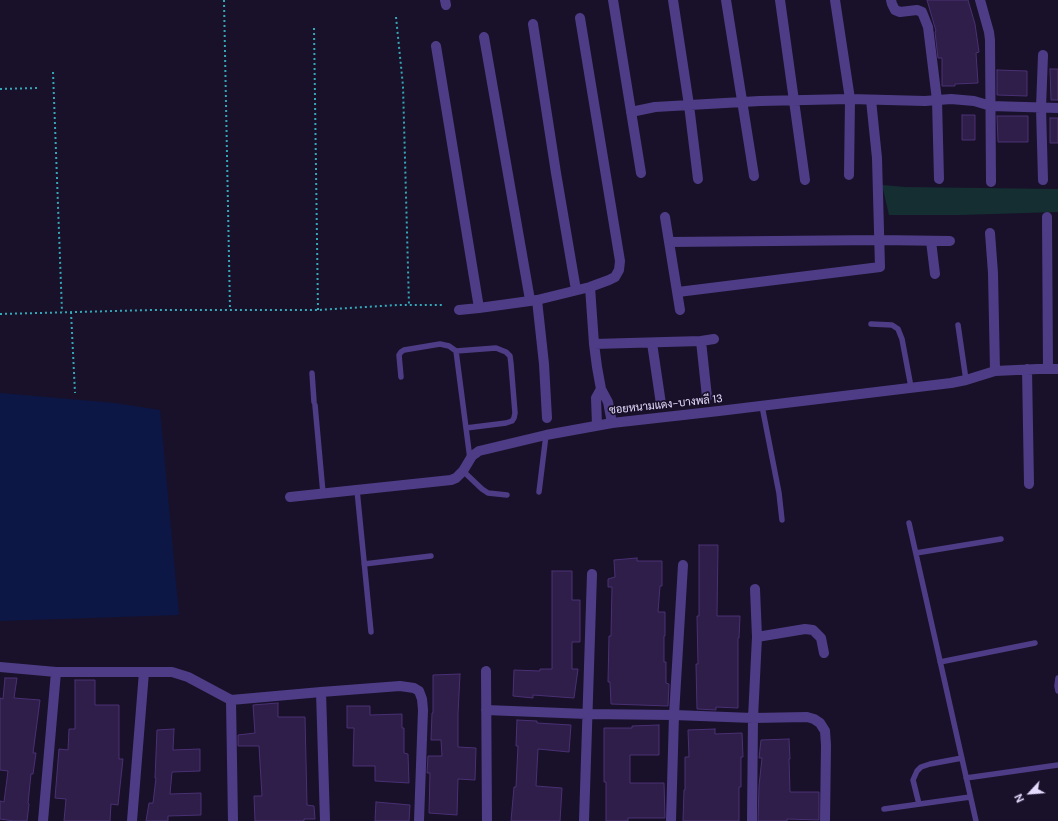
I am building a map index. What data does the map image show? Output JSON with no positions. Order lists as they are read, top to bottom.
{
  "streets": {
    "street": ["ซอยหนามแดง-บางพลี 13"]
  },
  "north": "bottom left"
}
